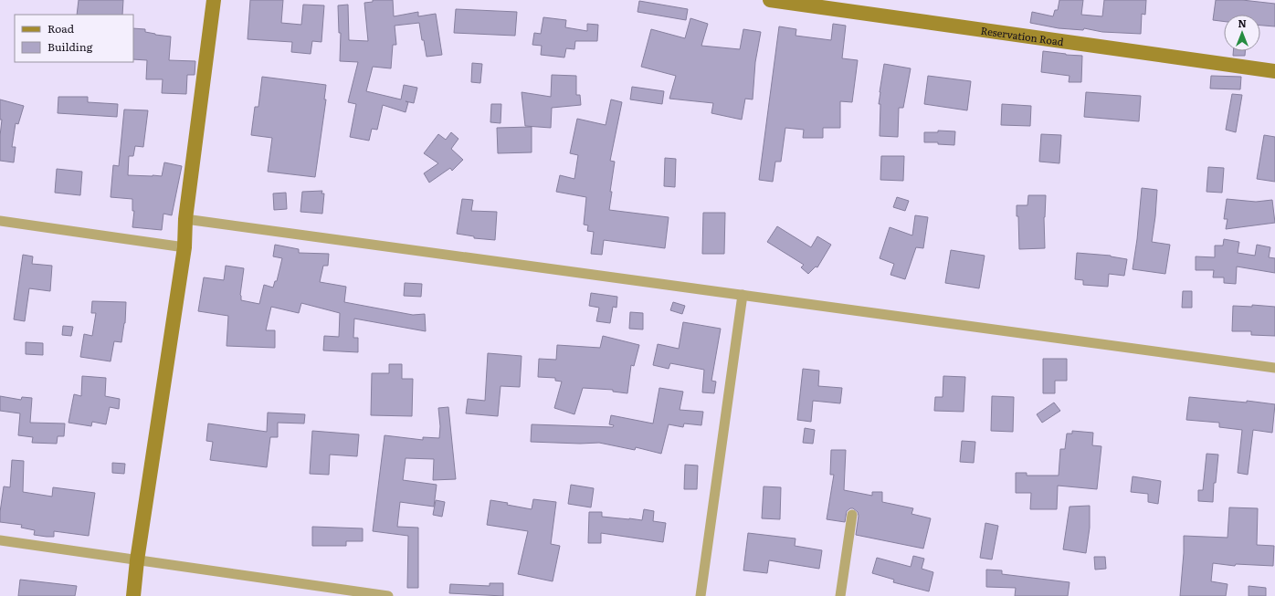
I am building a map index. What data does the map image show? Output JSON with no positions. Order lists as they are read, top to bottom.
{
  "streets": {
    "street": ["Reservation Road"]
  },
  "legend": ["Road", "Building"],
  "north": "top"
}
